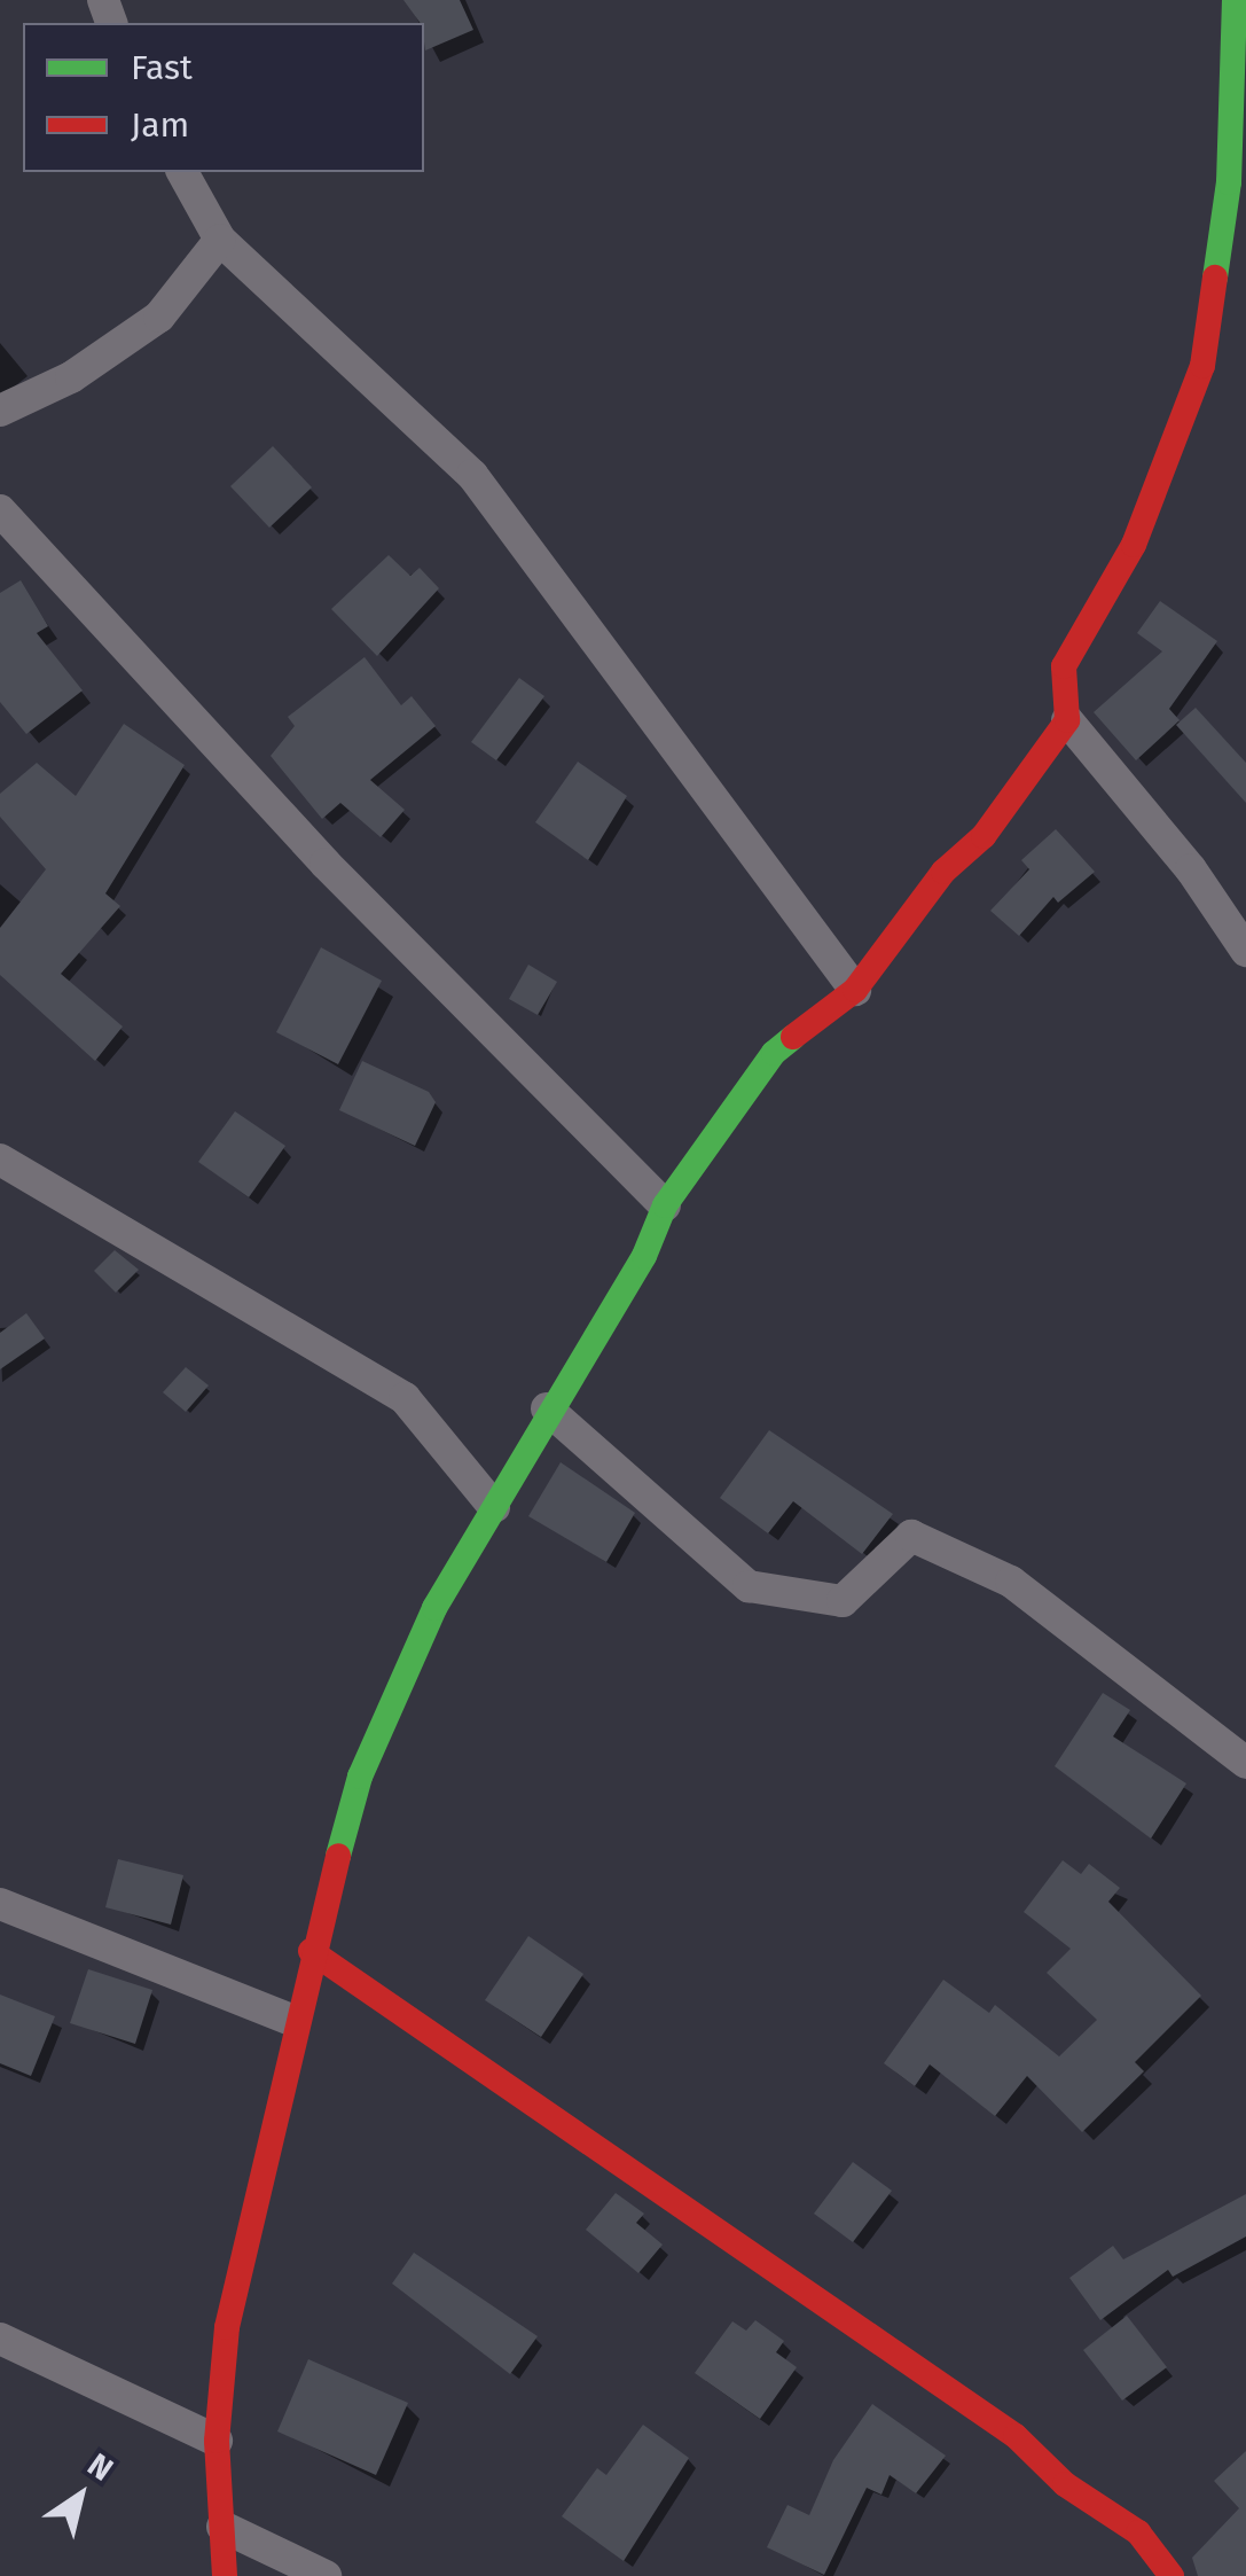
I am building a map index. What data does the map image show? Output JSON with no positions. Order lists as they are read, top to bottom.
{
  "legend": ["Fast", "Jam"],
  "north": "top right"
}
